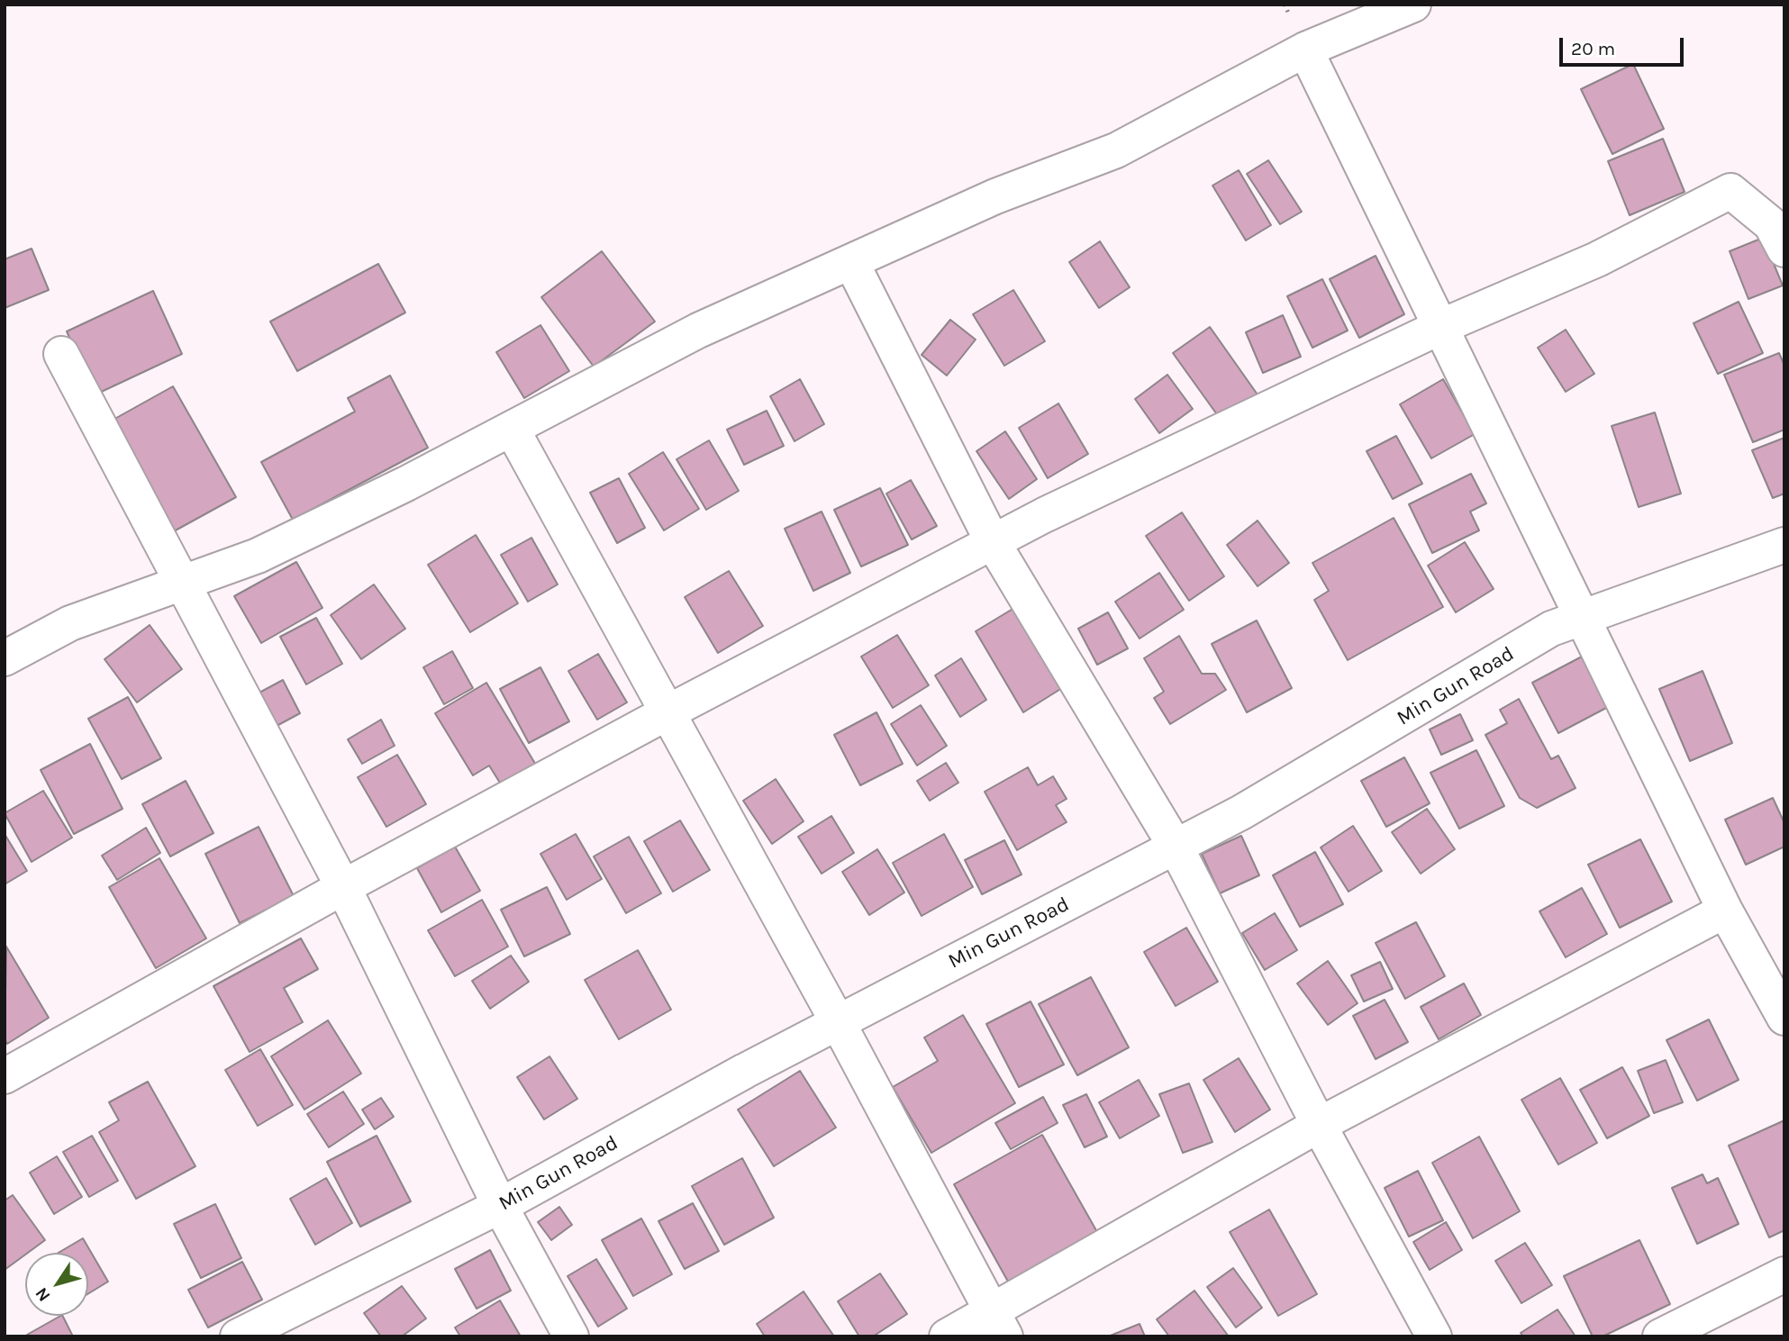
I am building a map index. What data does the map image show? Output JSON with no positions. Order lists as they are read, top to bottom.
{
  "streets": {
    "street": ["Min Gun Road"]
  },
  "scale_bar": "20 m",
  "north": "bottom left"
}
